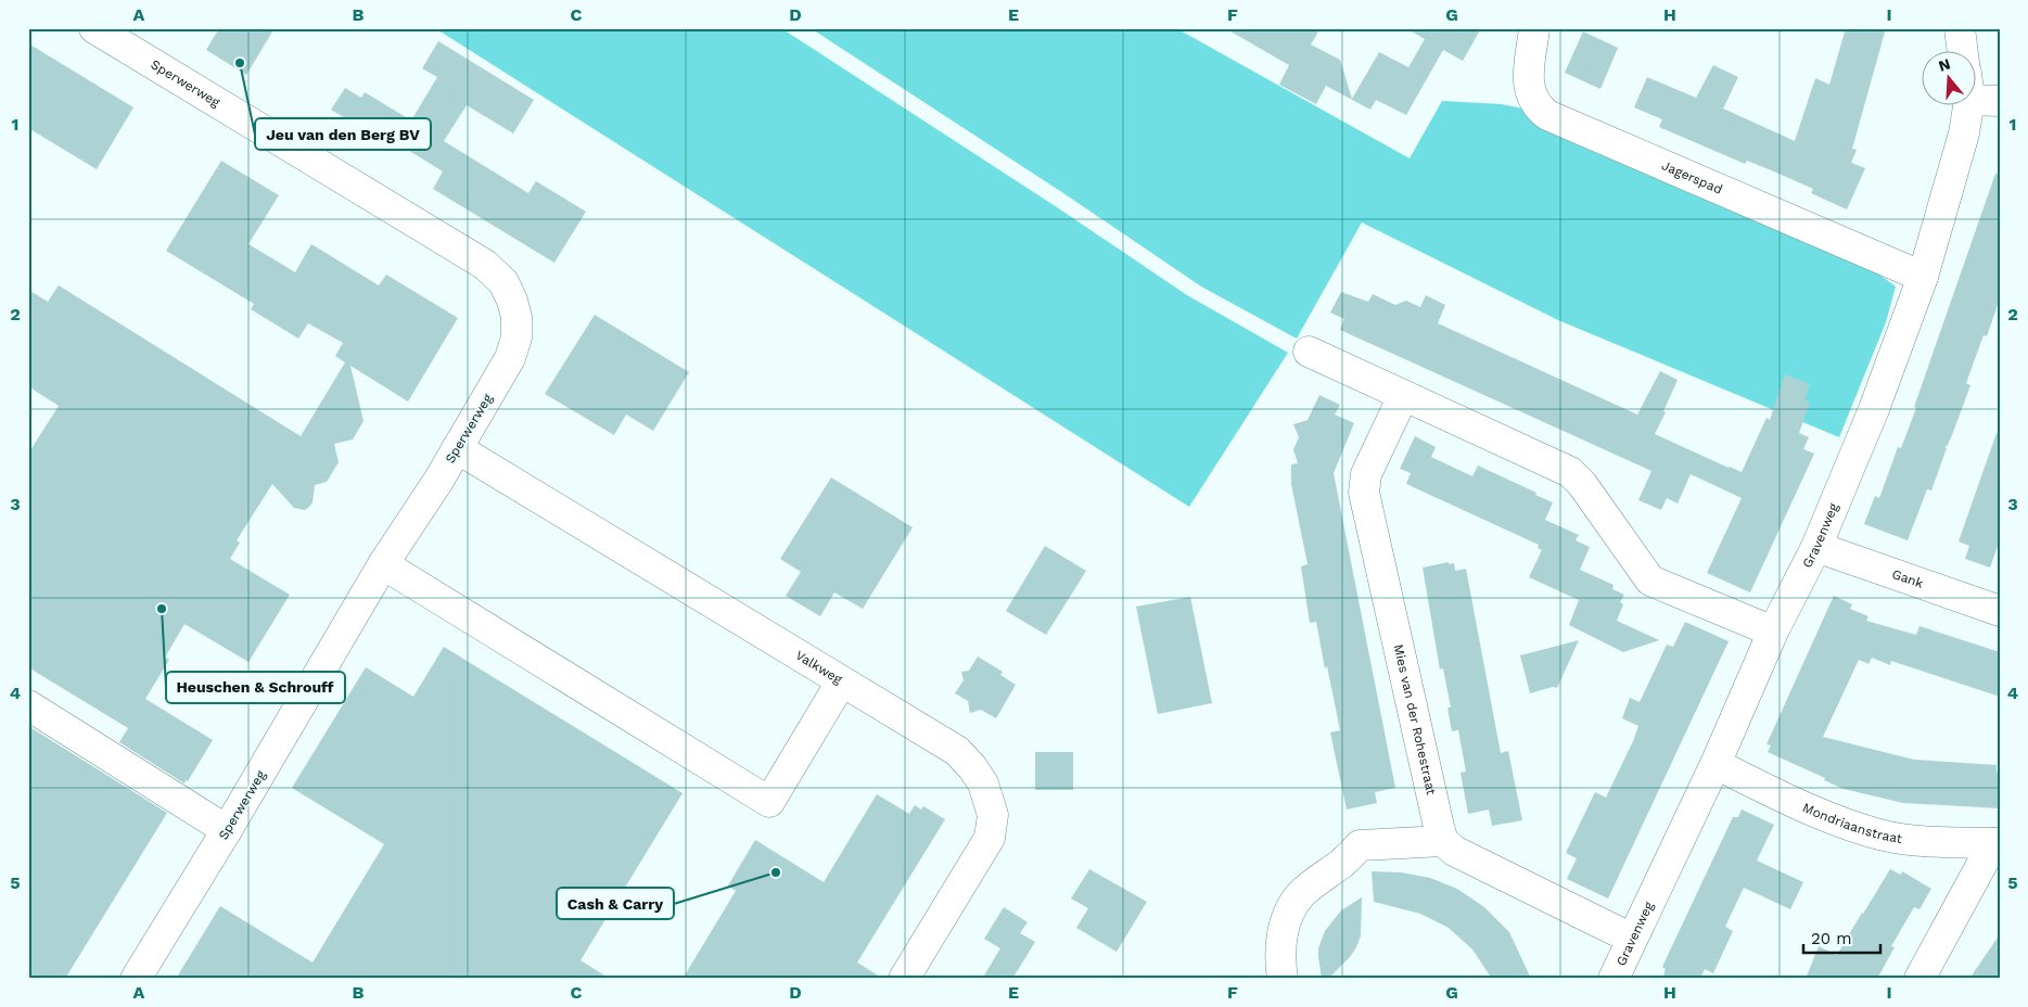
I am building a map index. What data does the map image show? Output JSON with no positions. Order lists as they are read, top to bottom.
{
  "streets": {
    "street": [
      "Sperwerweg",
      "Jagerspad",
      "Gravenweg",
      "Gank",
      "Valkweg",
      "Mies van der Rohestraat",
      "Mondriaanstraat"
    ]
  },
  "crossings": [
    ["Sperwerweg", "Valkweg"],
    ["Jagerspad", "Gravenweg"],
    ["Gravenweg", "Gank"],
    ["Gravenweg", "Mondriaanstraat"]
  ],
  "places": ["Jeu van den Berg BV", "Heuschen & Schrouff", "Cash & Carry"],
  "scale_bar": "20 m",
  "north": "top",
  "grid": {
    "columns": [
      "A",
      "B",
      "C",
      "D",
      "E",
      "F",
      "G",
      "H",
      "I"
    ],
    "rows": [
      "1",
      "2",
      "3",
      "4",
      "5"
    ]
  }
}
